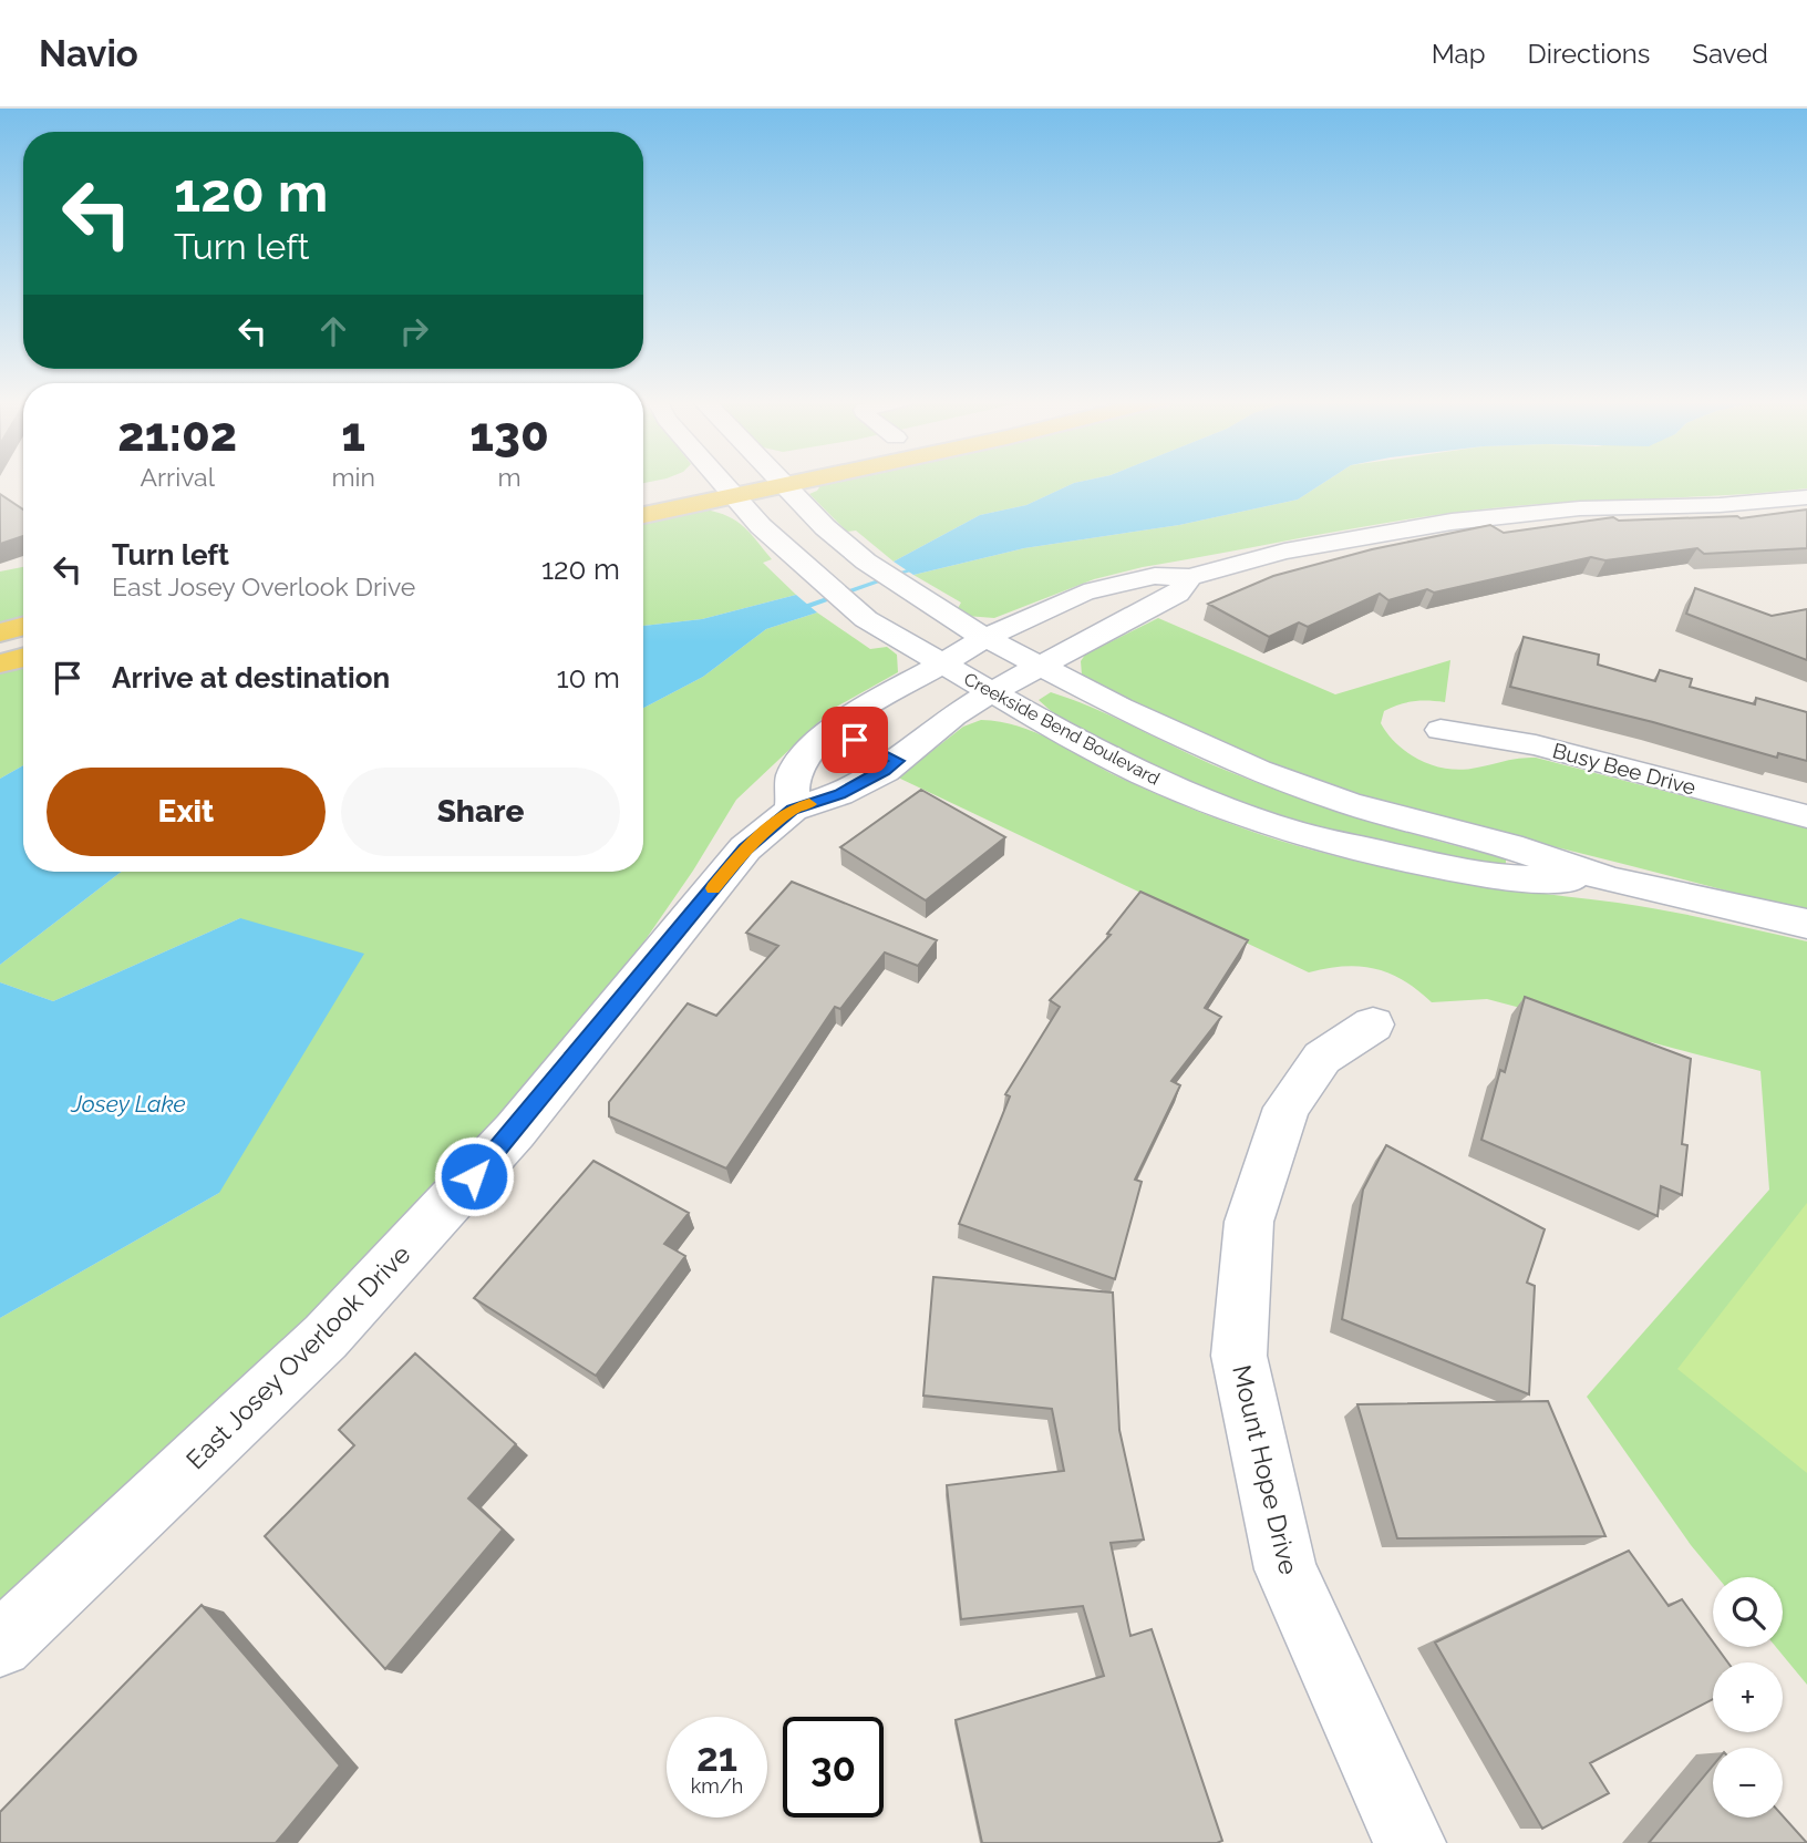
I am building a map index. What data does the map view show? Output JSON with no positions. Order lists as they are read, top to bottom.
{
  "streets": {
    "street": [
      "Creekside Bend Boulevard",
      "Busy Bee Drive",
      "East Josey Overlook Drive",
      "Mount Hope Drive"
    ]
  },
  "crossings": [
    ["Creekside Bend Boulevard", "East Josey Overlook Drive"]
  ],
  "water": ["Josey Lake"],
  "page": {
    "header": "Navio",
    "nav": ["Map", "Directions", "Saved"],
    "turn": ["120 m", "Turn left"],
    "eta": [
      "21:02",
      "Arrival",
      "1",
      "min",
      "130",
      "m"
    ],
    "list": [
      {
        "name": "Turn left",
        "note": "East Josey Overlook Drive",
        "value": "120 m"
      },
      {
        "name": "Arrive at destination",
        "value": "10 m"
      }
    ],
    "buttons": ["Exit", "Share"],
    "map_buttons": ["+", "−"],
    "speed": "21 km/h",
    "limit": "30"
  }
}
